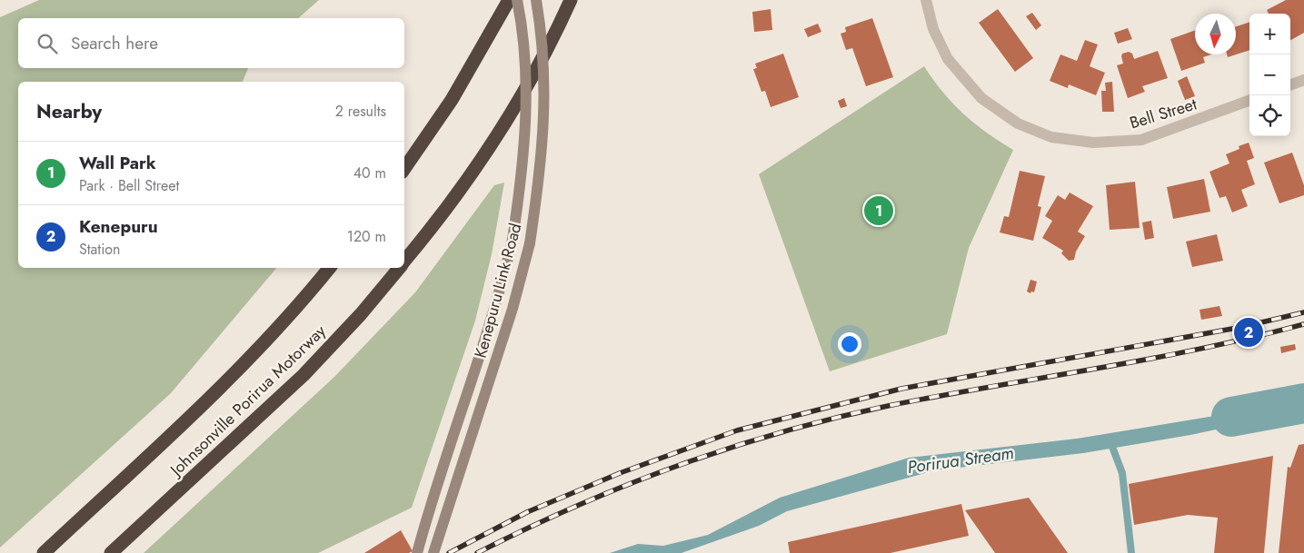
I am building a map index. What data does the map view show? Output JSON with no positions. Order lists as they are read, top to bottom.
{
  "streets": {
    "highway": ["Johnsonville Porirua Motorway"],
    "main road": ["Kenepuru Link Road"],
    "street": ["Bell Street"]
  },
  "water": ["Porirua Stream"],
  "north": "bottom",
  "page": {
    "map_buttons": ["+", "−"],
    "search": "Search here",
    "heading": ["Nearby", "2 results"],
    "list": [
      {
        "mark": "1",
        "name": "Wall Park",
        "note": "Park · Bell Street",
        "value": "40 m"
      },
      {
        "mark": "2",
        "name": "Kenepuru",
        "note": "Station",
        "value": "120 m"
      }
    ],
    "pins": ["1", "2"]
  }
}
